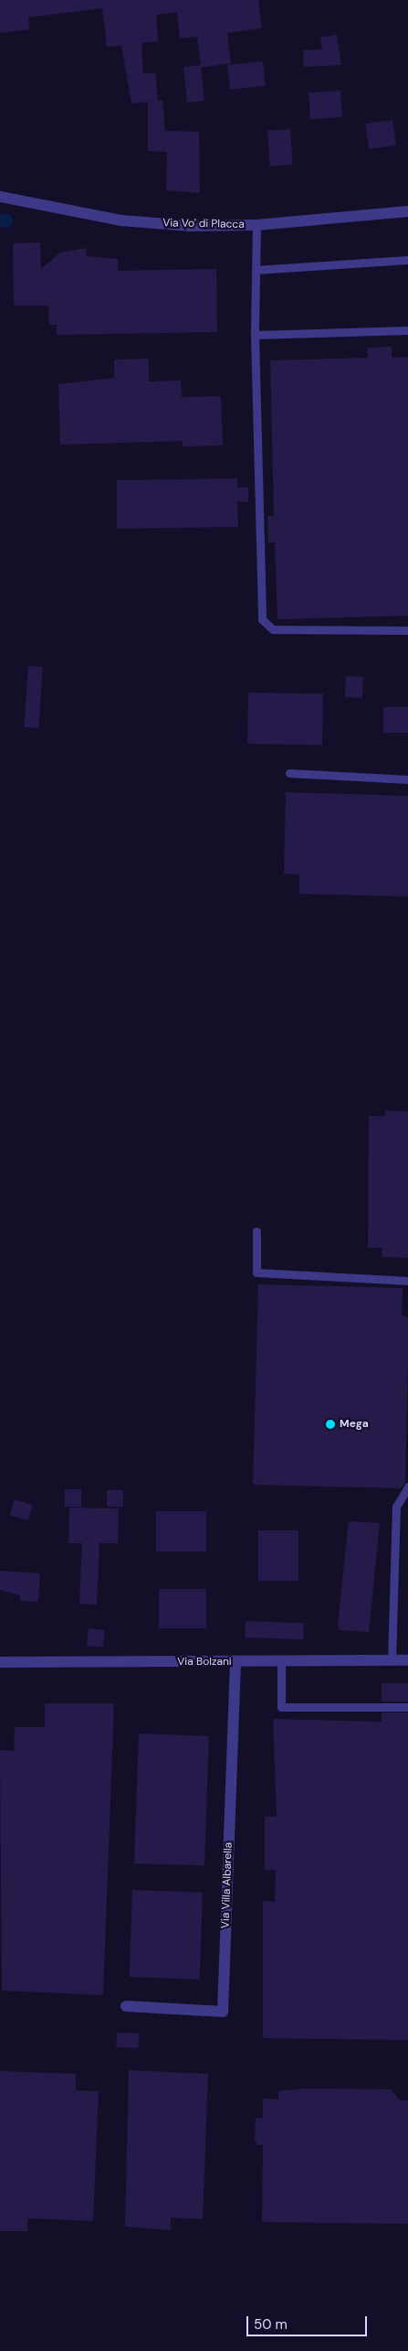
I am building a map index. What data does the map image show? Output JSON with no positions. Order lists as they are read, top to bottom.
{
  "streets": {
    "street": ["Via Vo' di Placca", "Via Bolzani", "Via Villa Albarella"]
  },
  "crossings": [
    ["Via Bolzani", "Via Villa Albarella"]
  ],
  "places": ["Mega"],
  "scale_bar": "50 m"
}
